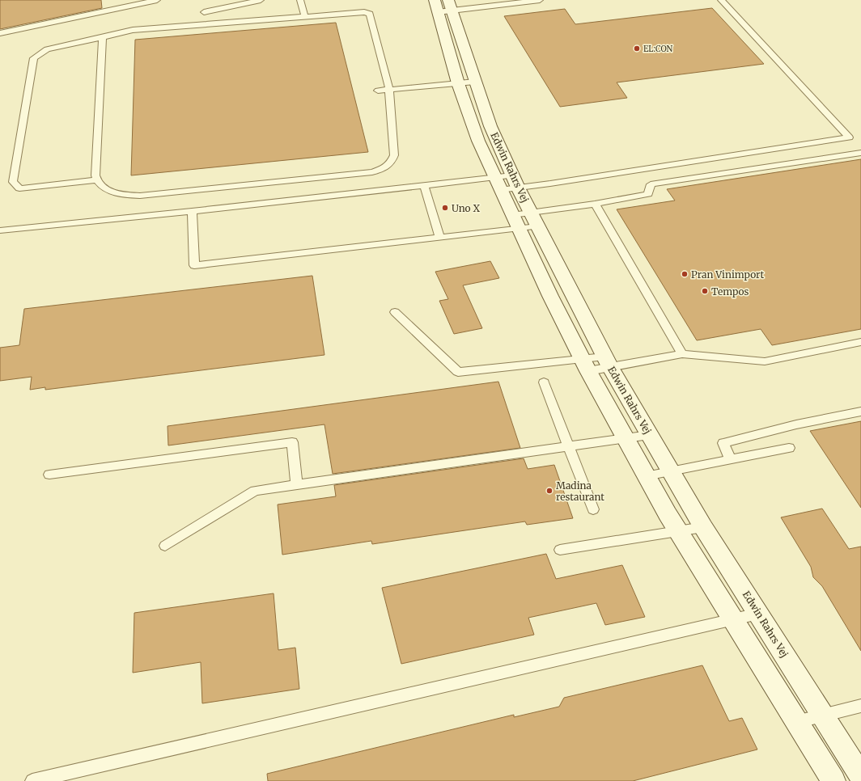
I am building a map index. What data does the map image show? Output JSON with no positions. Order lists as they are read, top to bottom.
{
  "streets": {
    "street": ["Edwin Rahrs Vej"]
  },
  "places": [
    "EL:CON",
    "Uno X",
    "Pran Vinimport",
    "Tempos",
    "Madina restaurant"
  ]
}
